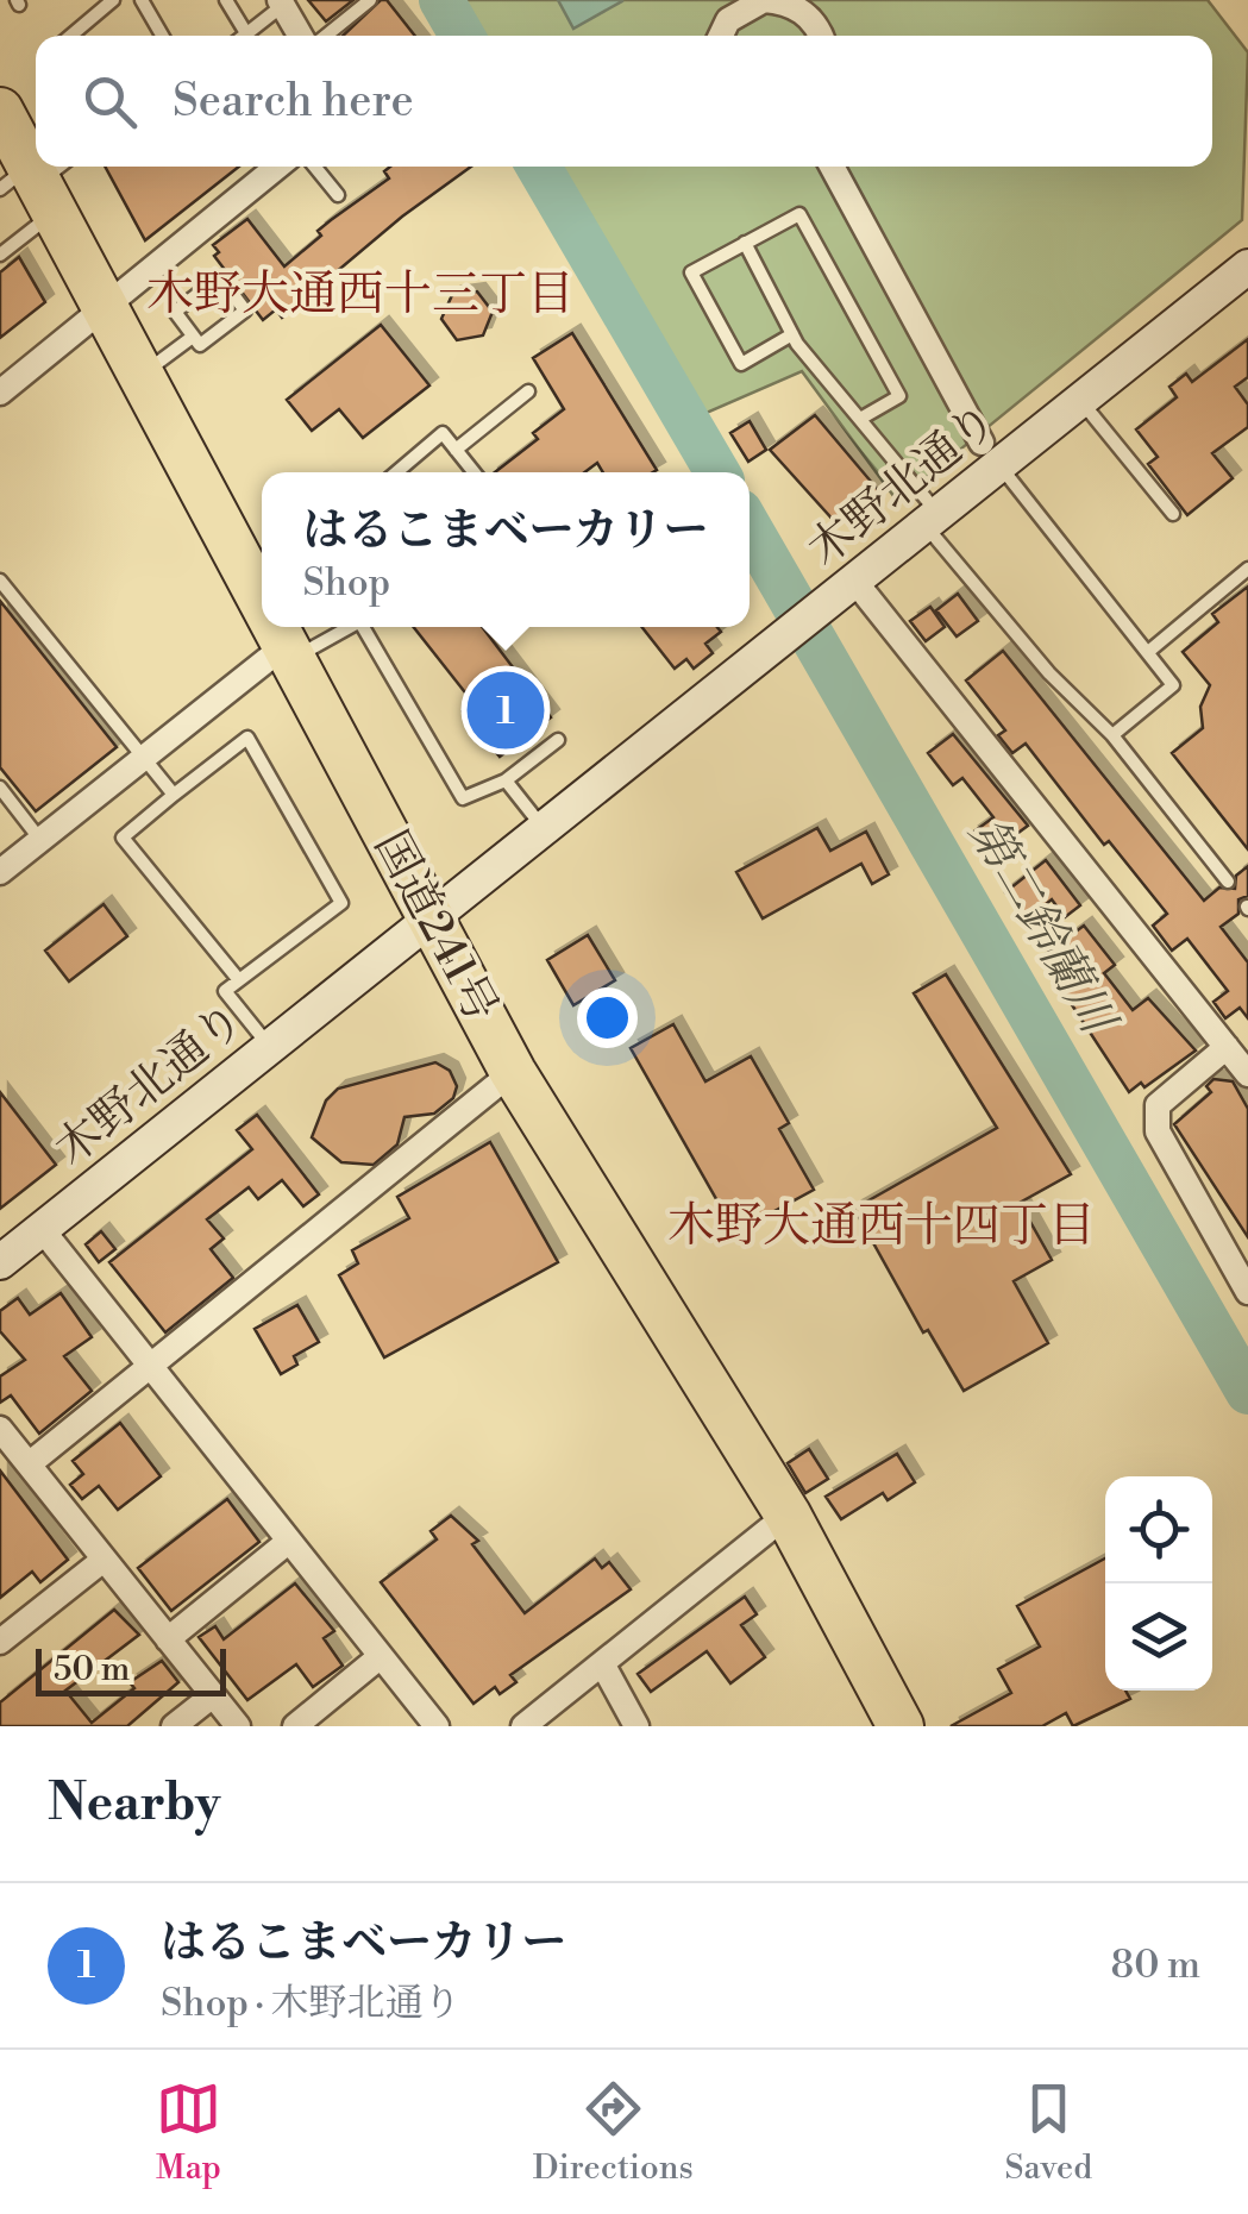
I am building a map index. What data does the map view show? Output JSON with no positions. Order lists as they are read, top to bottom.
{
  "streets": {
    "highway": ["国道241号"],
    "street": ["木野北通り"]
  },
  "crossings": [
    ["木野北通り", "国道241号"]
  ],
  "districts": ["木野大通西十三丁目", "木野大通西十四丁目"],
  "water": ["第二鈴蘭川"],
  "scale_bar": "50 m",
  "page": {
    "search": "Search here",
    "popup": ["はるこまベーカリー", "Shop"],
    "pins": "1",
    "scale": "50 m",
    "heading": "Nearby",
    "list": [
      {
        "mark": "1",
        "name": "はるこまベーカリー",
        "note": "Shop · 木野北通り",
        "value": "80 m"
      }
    ],
    "nav": ["Map", "Directions", "Saved"]
  }
}
